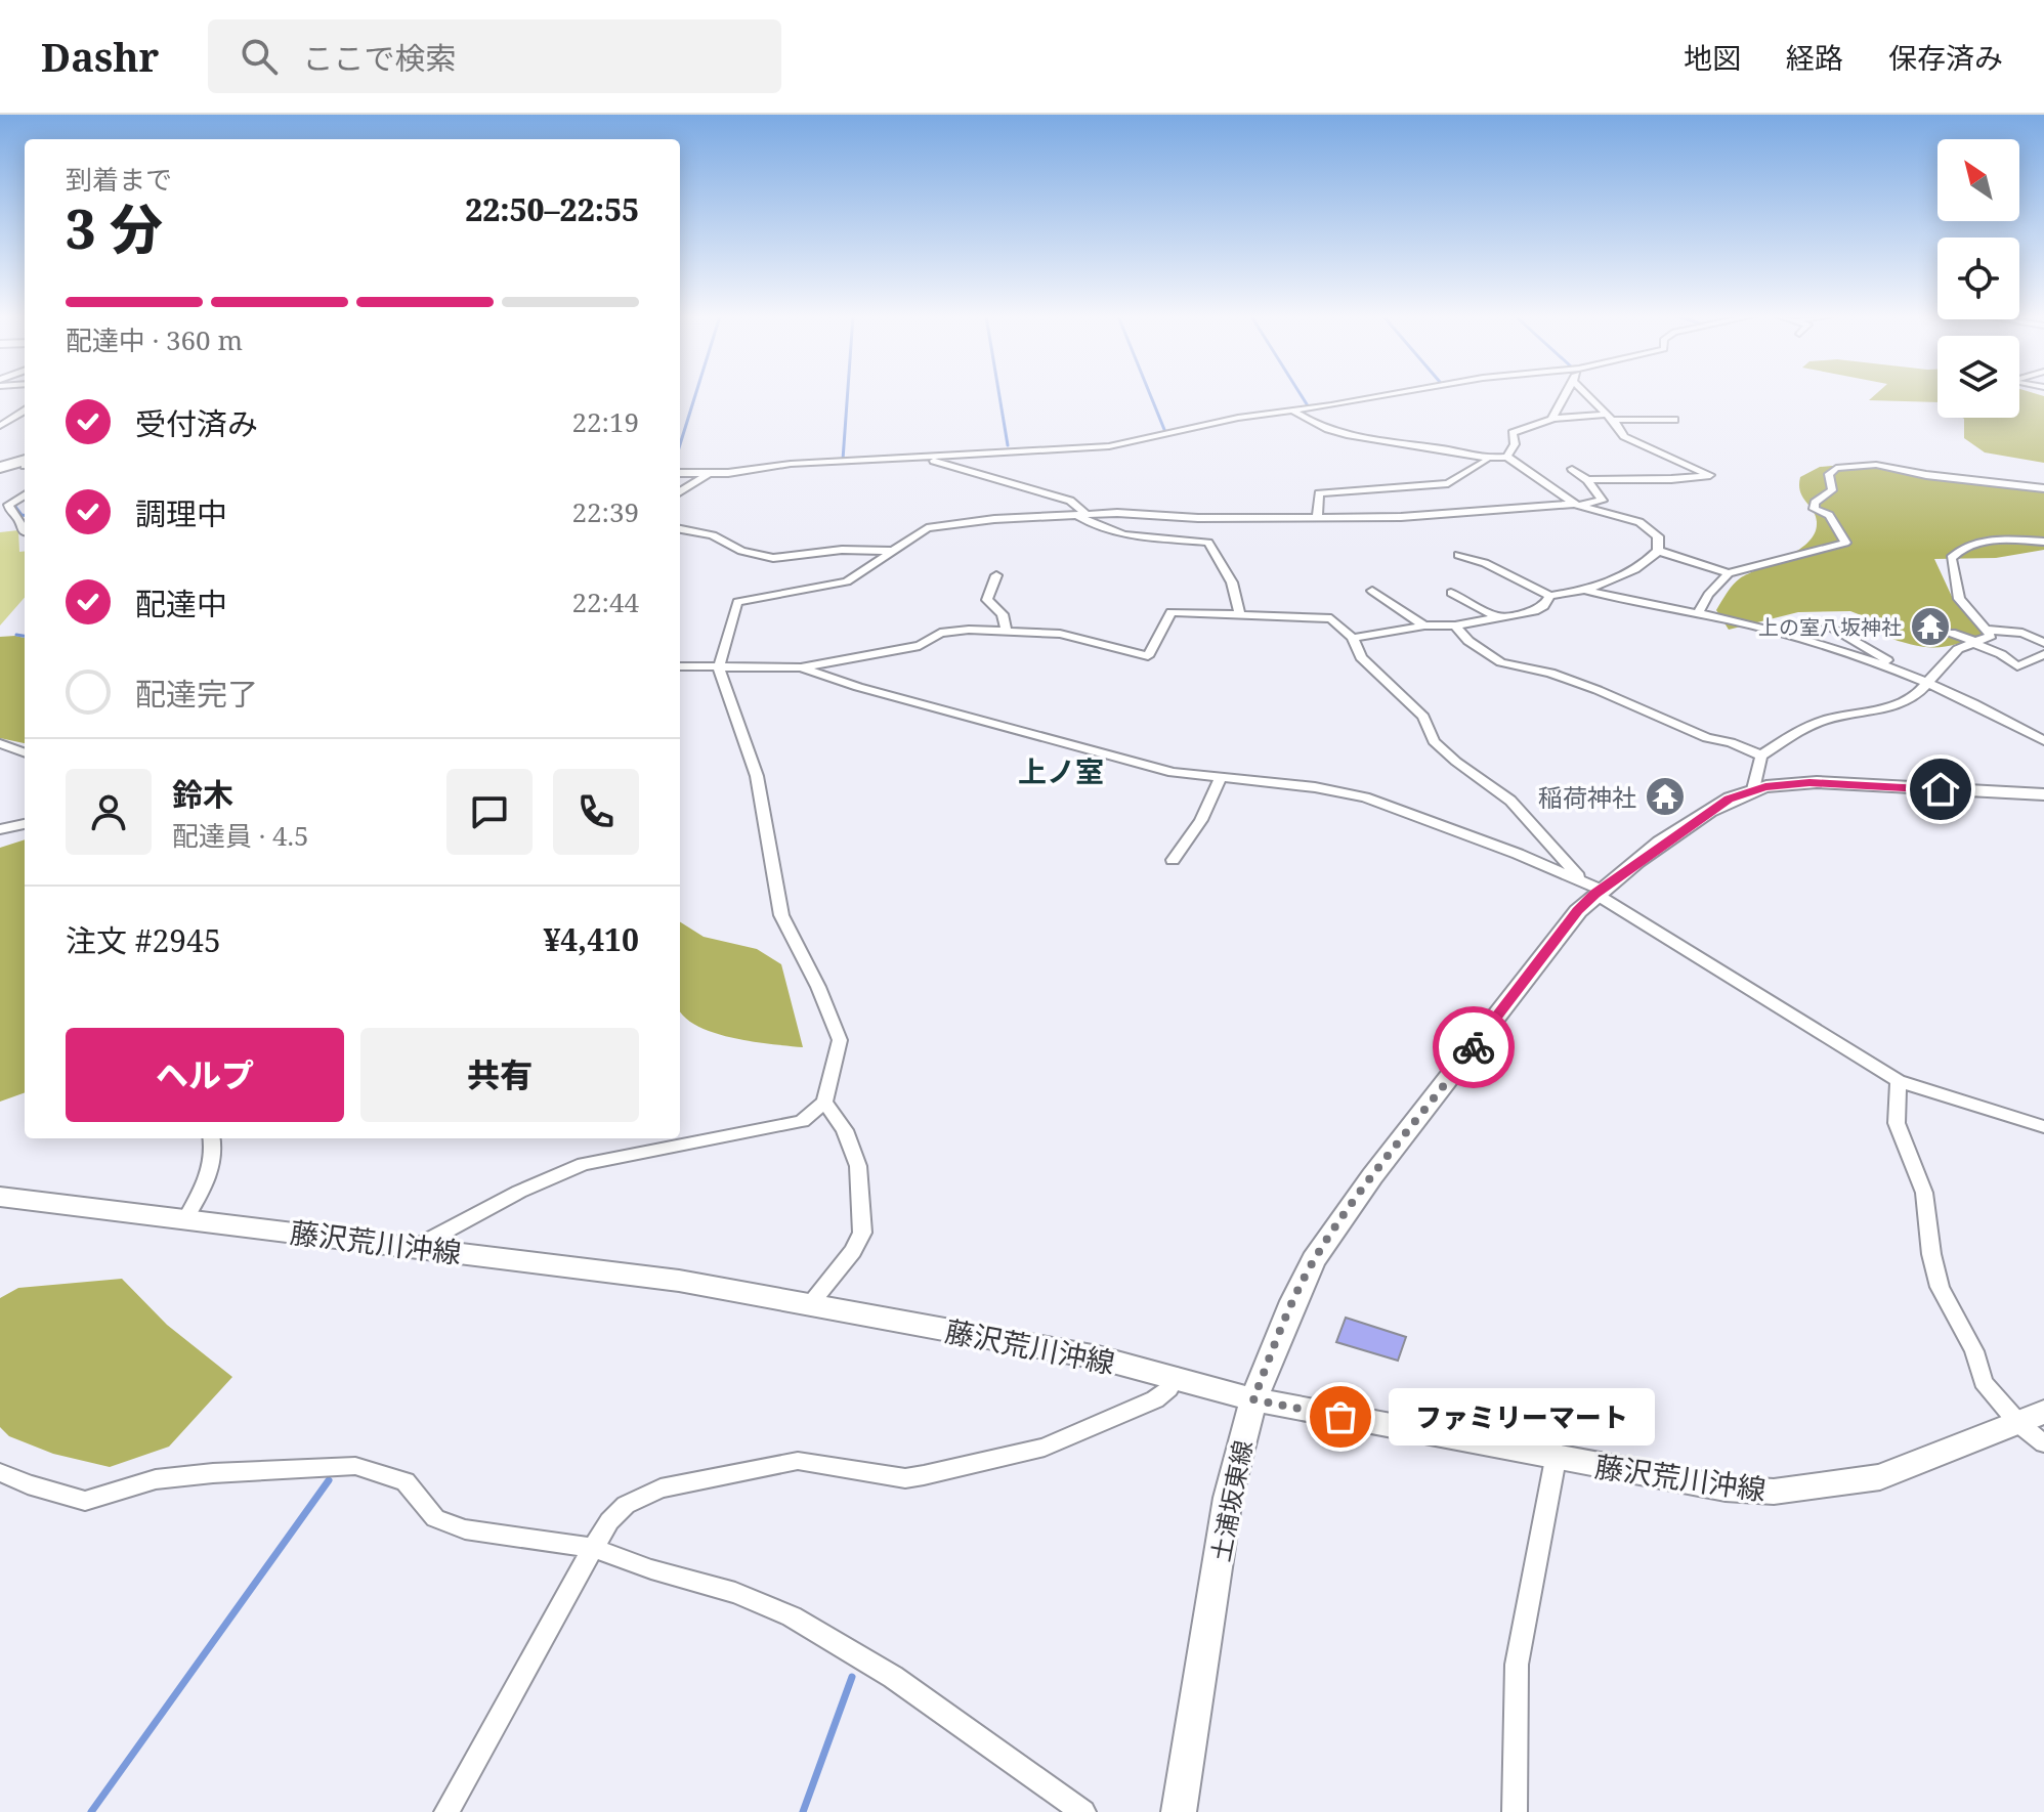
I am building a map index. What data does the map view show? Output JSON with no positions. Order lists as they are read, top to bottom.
{
  "streets": {
    "main road": ["藤沢荒川沖線", "土浦坂東線"]
  },
  "crossings": [
    ["藤沢荒川沖線", "土浦坂東線"]
  ],
  "districts": ["上ノ室"],
  "places": {
    "temple": ["上の室八坂神社", "稲荷神社"],
    "other": ["ファミリーマート"]
  },
  "north": "top left",
  "page": {
    "header": "Dashr",
    "search": "ここで検索",
    "nav": ["地図", "経路", "保存済み"],
    "heading": ["3 分", "到着まで", "22:50–22:55"],
    "panel": [
      "鈴木",
      "配達員 · 4.5",
      "注文 #2945",
      "¥4,410"
    ],
    "bar": "配達中 · 360 m",
    "list": [
      ["受付済み", "22:19"],
      ["調理中", "22:39"],
      ["配達中", "22:44"],
      "配達完了"
    ],
    "buttons": ["ヘルプ", "共有"],
    "bubble": "ファミリーマート"
  }
}
